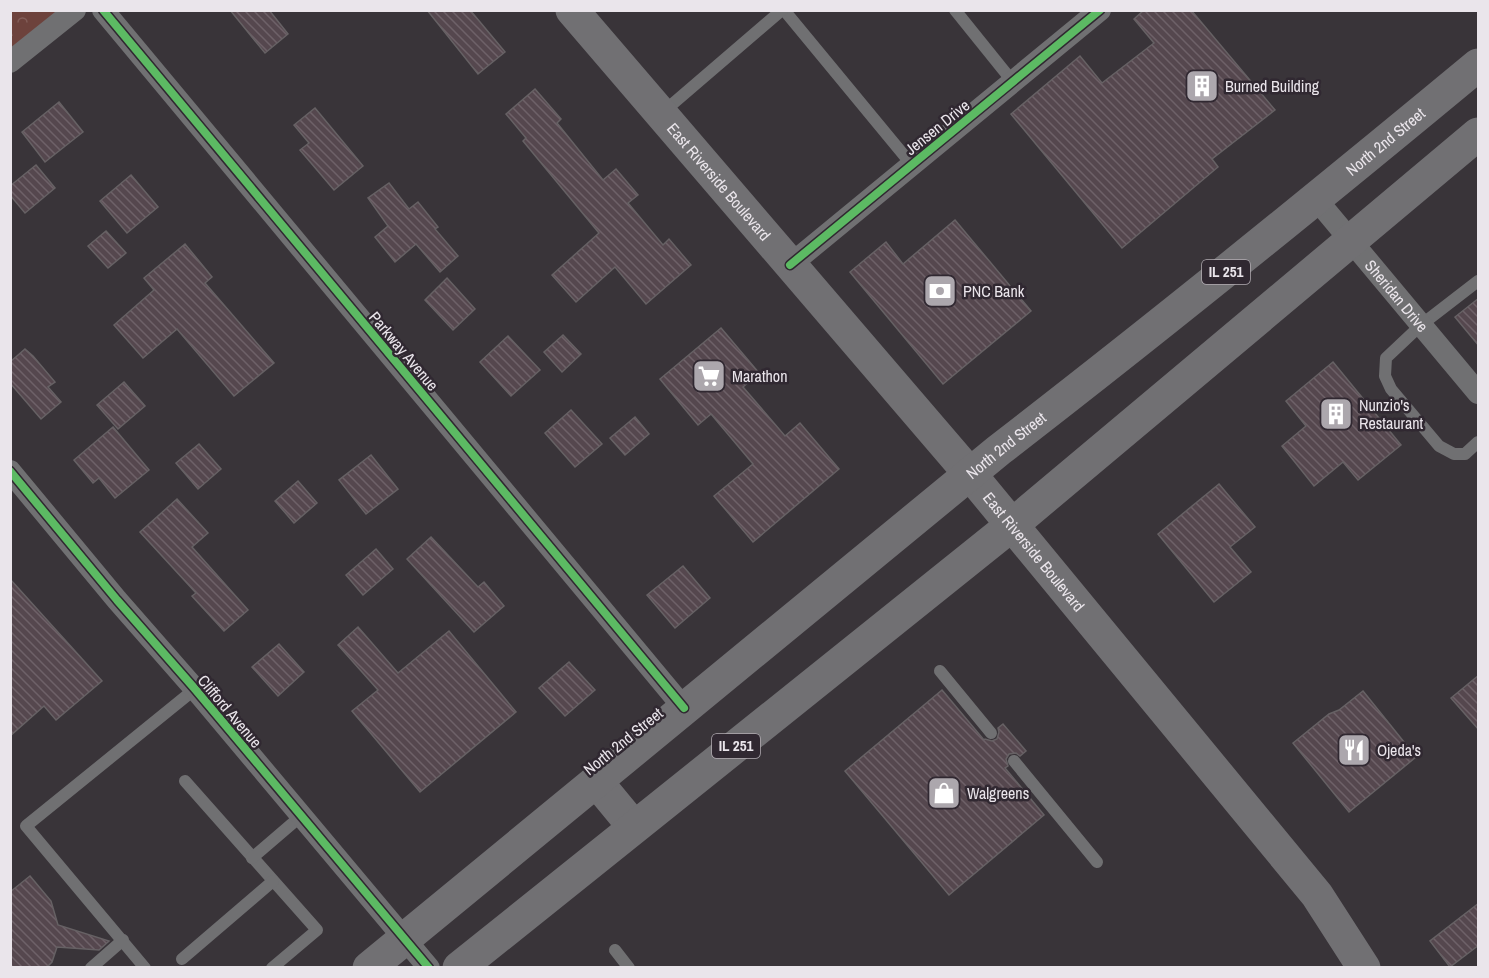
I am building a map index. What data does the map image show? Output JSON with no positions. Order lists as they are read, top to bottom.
{
  "streets": {
    "main road": ["North 2nd Street", "East Riverside Boulevard", "IL 251"],
    "street": [
      "Jensen Drive",
      "Sheridan Drive",
      "Parkway Avenue",
      "Clifford Avenue"
    ]
  },
  "crossings": [
    ["Jensen Drive", "East Riverside Boulevard"],
    ["North 2nd Street", "East Riverside Boulevard"],
    ["North 2nd Street", "Sheridan Drive"],
    ["North 2nd Street", "Parkway Avenue"],
    ["North 2nd Street", "Clifford Avenue"],
    ["East Riverside Boulevard", "IL 251"],
    ["IL 251", "Sheridan Drive"]
  ],
  "places": {
    "building": ["Burned Building", "Nunzio's Restaurant"],
    "bank": ["PNC Bank"],
    "supermarket": ["Marathon"],
    "restaurant": ["Ojeda's"],
    "shop": ["Walgreens"]
  }
}
